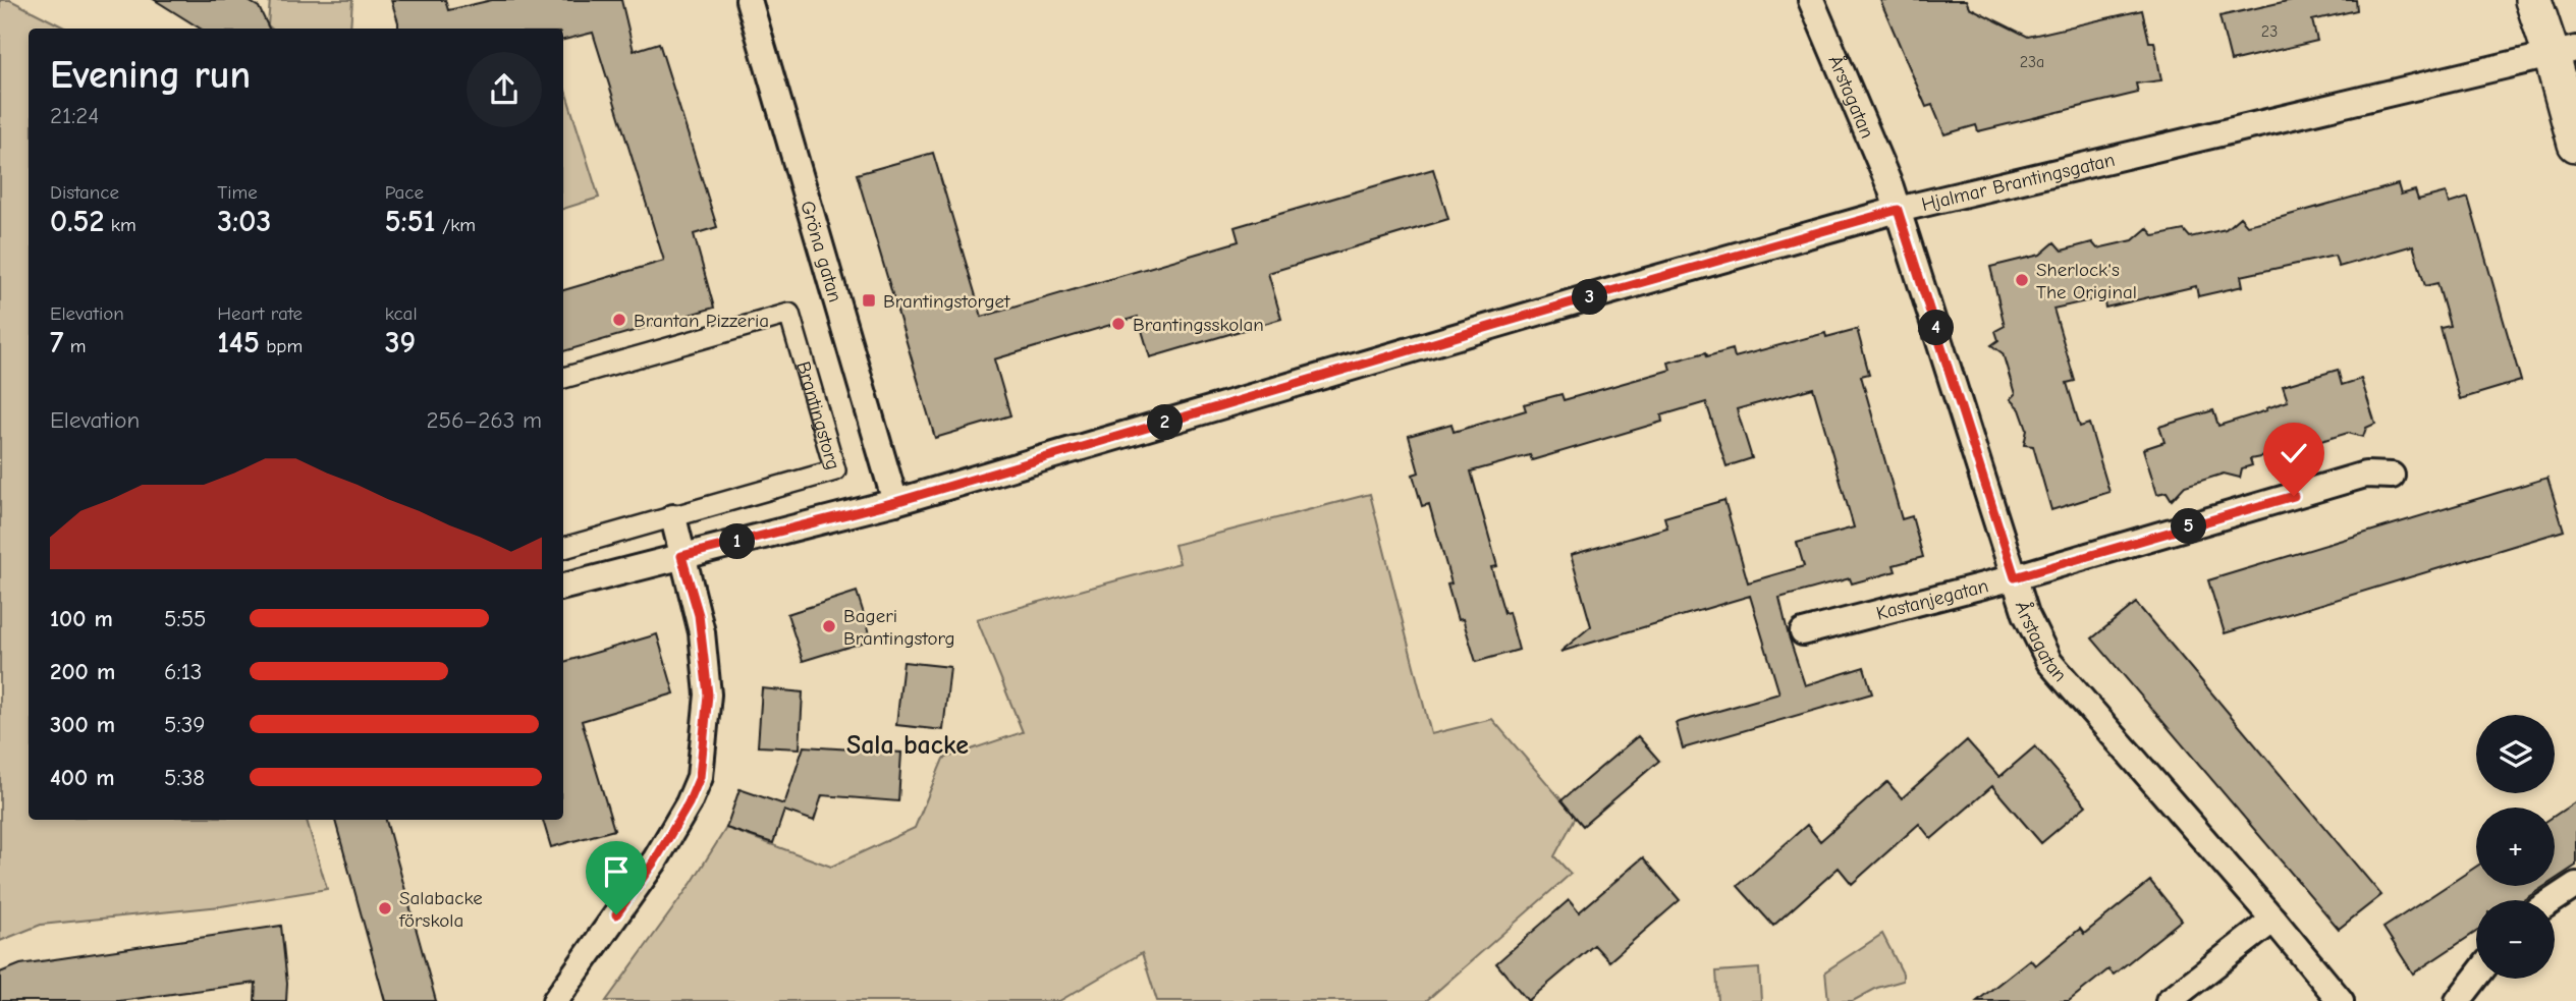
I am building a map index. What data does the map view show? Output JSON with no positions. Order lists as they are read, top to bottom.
{
  "streets": {
    "street": [
      "Årstagatan",
      "Hjalmar Brantingsgatan",
      "Gröna gatan",
      "Brantingstorg",
      "Kastanjegatan"
    ]
  },
  "crossings": [
    ["Årstagatan", "Hjalmar Brantingsgatan"],
    ["Årstagatan", "Kastanjegatan"],
    ["Hjalmar Brantingsgatan", "Gröna gatan"]
  ],
  "districts": ["Sala backe"],
  "places": {
    "other": [
      "Sherlock's The Original",
      "Brantan Pizzeria",
      "Brantingsskolan",
      "Bageri Brantingstorg",
      "Salabacke förskola"
    ],
    "transit": ["Brantingstorget"]
  },
  "house_numbers": ["23", "23a"],
  "page": {
    "heading": ["Evening run", "21:24"],
    "stats": [
      ["Distance", "0.52 km"],
      ["Time", "3:03"],
      ["Pace", "5:51 /km"],
      ["Elevation", "7 m"],
      ["Heart rate", "145 bpm"],
      ["kcal", "39"]
    ],
    "pins": [
      "3",
      "4",
      "2",
      "5",
      "1"
    ],
    "chart": ["Elevation", "256–263 m"],
    "list": [
      {
        "name": "100 m",
        "note": "5:55"
      },
      {
        "name": "200 m",
        "note": "6:13"
      },
      {
        "name": "300 m",
        "note": "5:39"
      },
      {
        "name": "400 m",
        "note": "5:38"
      }
    ],
    "map_buttons": ["+", "−"]
  }
}
